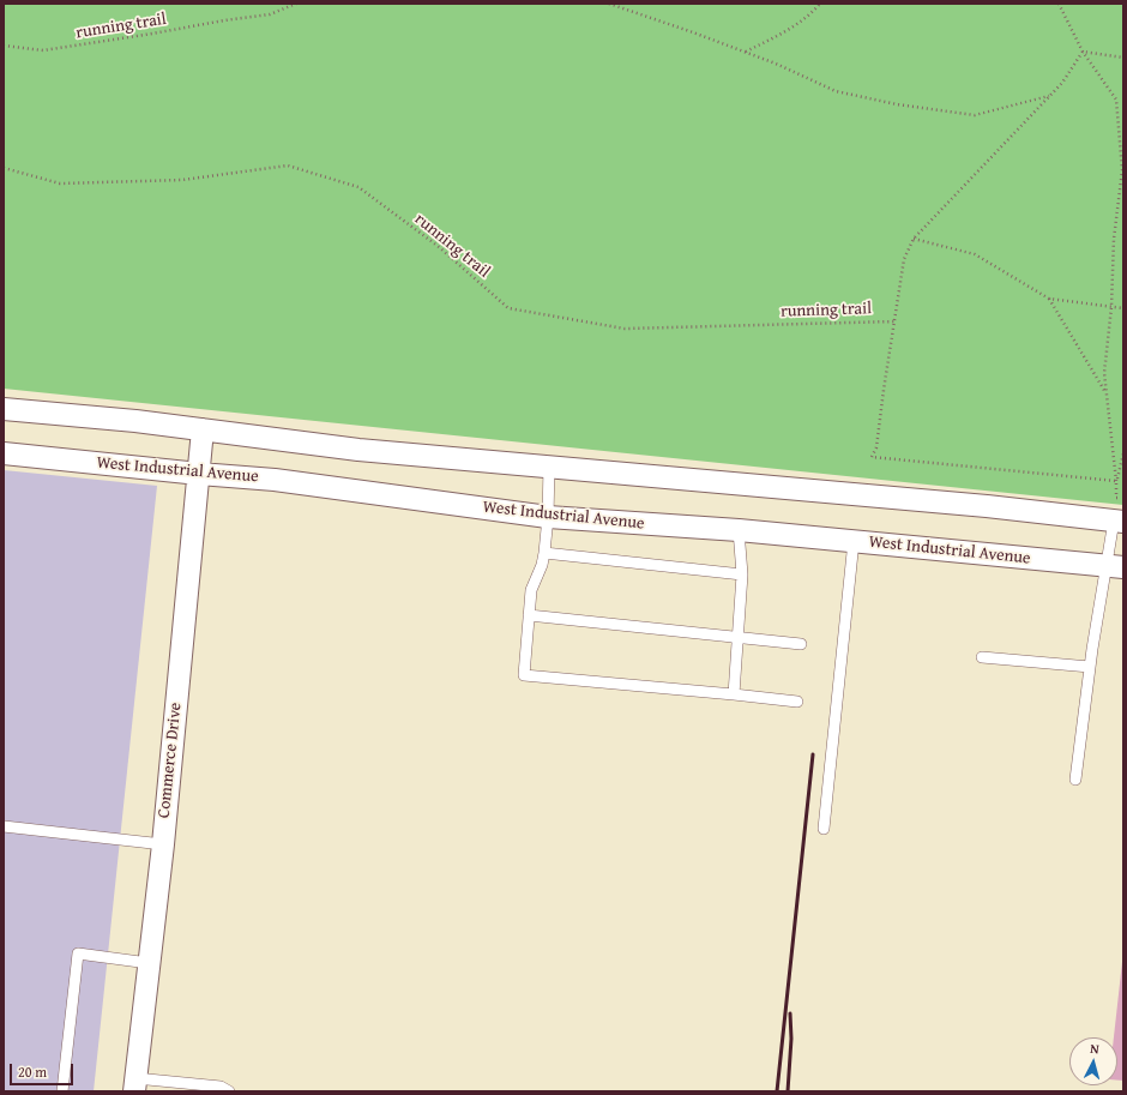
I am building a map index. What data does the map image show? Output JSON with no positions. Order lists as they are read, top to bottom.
{
  "streets": {
    "street": ["West Industrial Avenue", "Commerce Drive"],
    "path": ["running trail"]
  },
  "crossings": [
    ["West Industrial Avenue", "Commerce Drive"]
  ],
  "scale_bar": "20 m",
  "north": "top"
}
